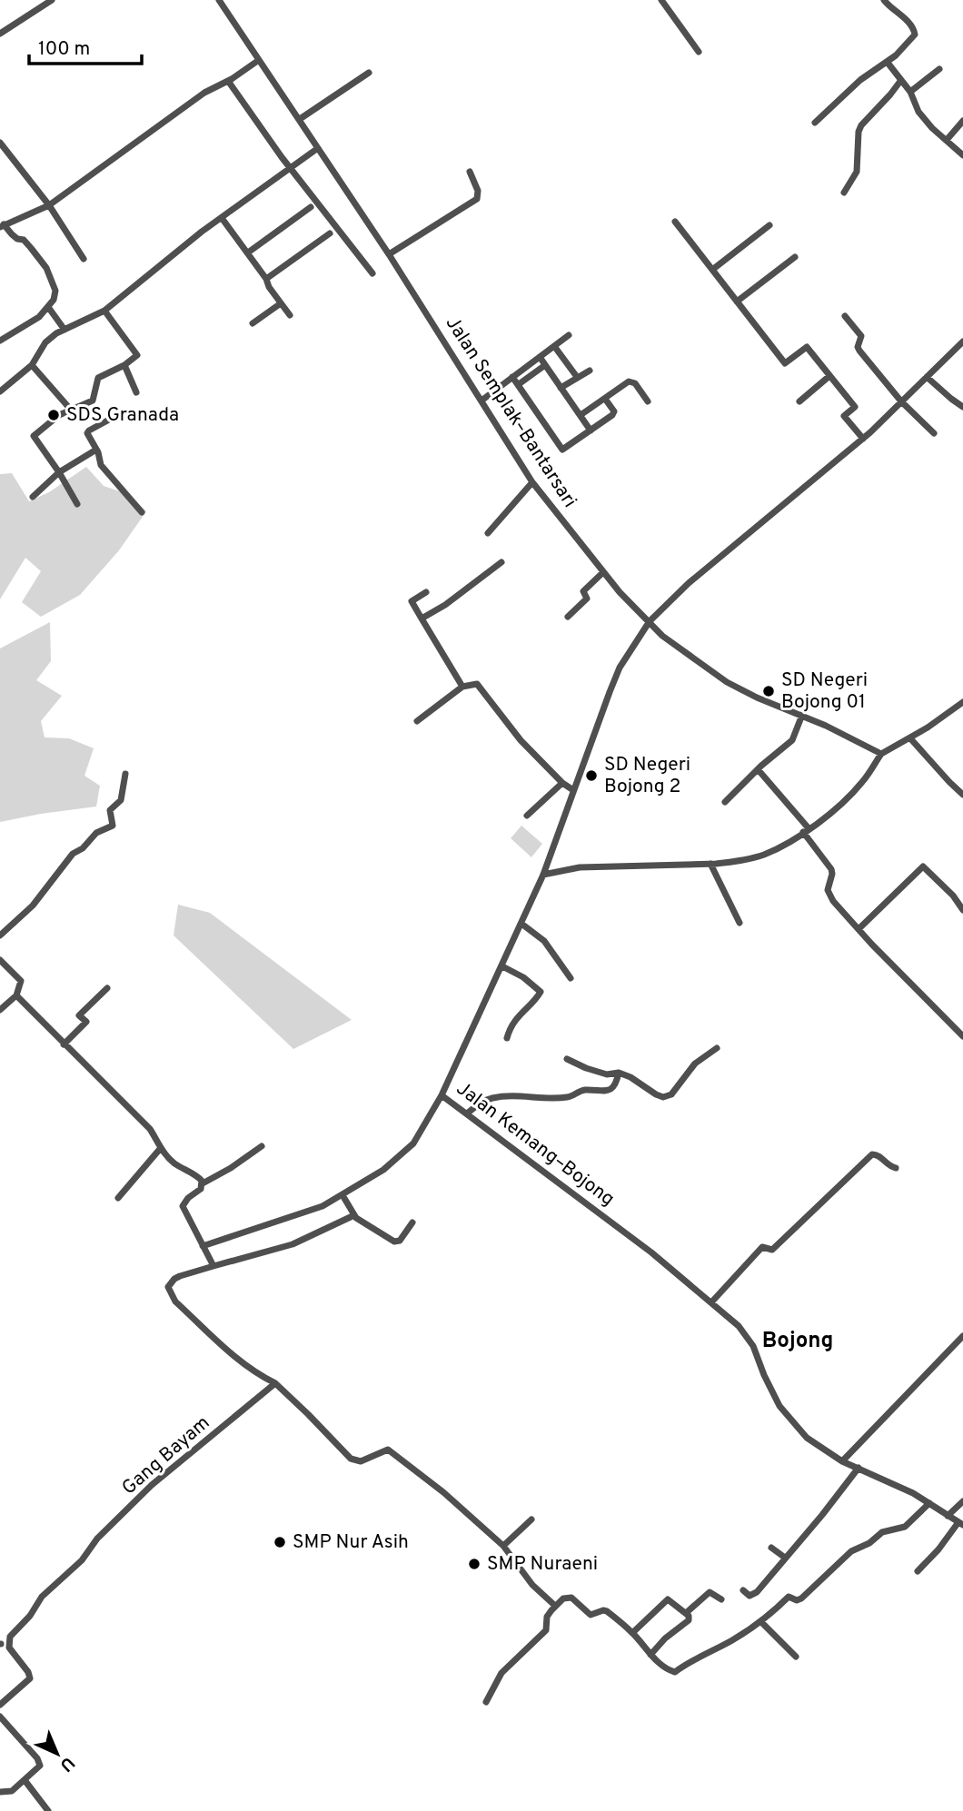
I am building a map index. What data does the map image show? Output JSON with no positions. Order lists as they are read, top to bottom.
{
  "streets": {
    "street": ["Jalan Semplak–Bantarsari", "Jalan Kemang–Bojong", "Gang Bayam"]
  },
  "crossings": [
    ["Jalan Semplak–Bantarsari", "Jalan Kemang–Bojong"]
  ],
  "districts": ["Bojong"],
  "places": [
    "SDS Granada",
    "SD Negeri Bojong 01",
    "SD Negeri Bojong 2",
    "SMP Nur Asih",
    "SMP Nuraeni"
  ],
  "scale_bar": "100 m",
  "north": "bottom right"
}
